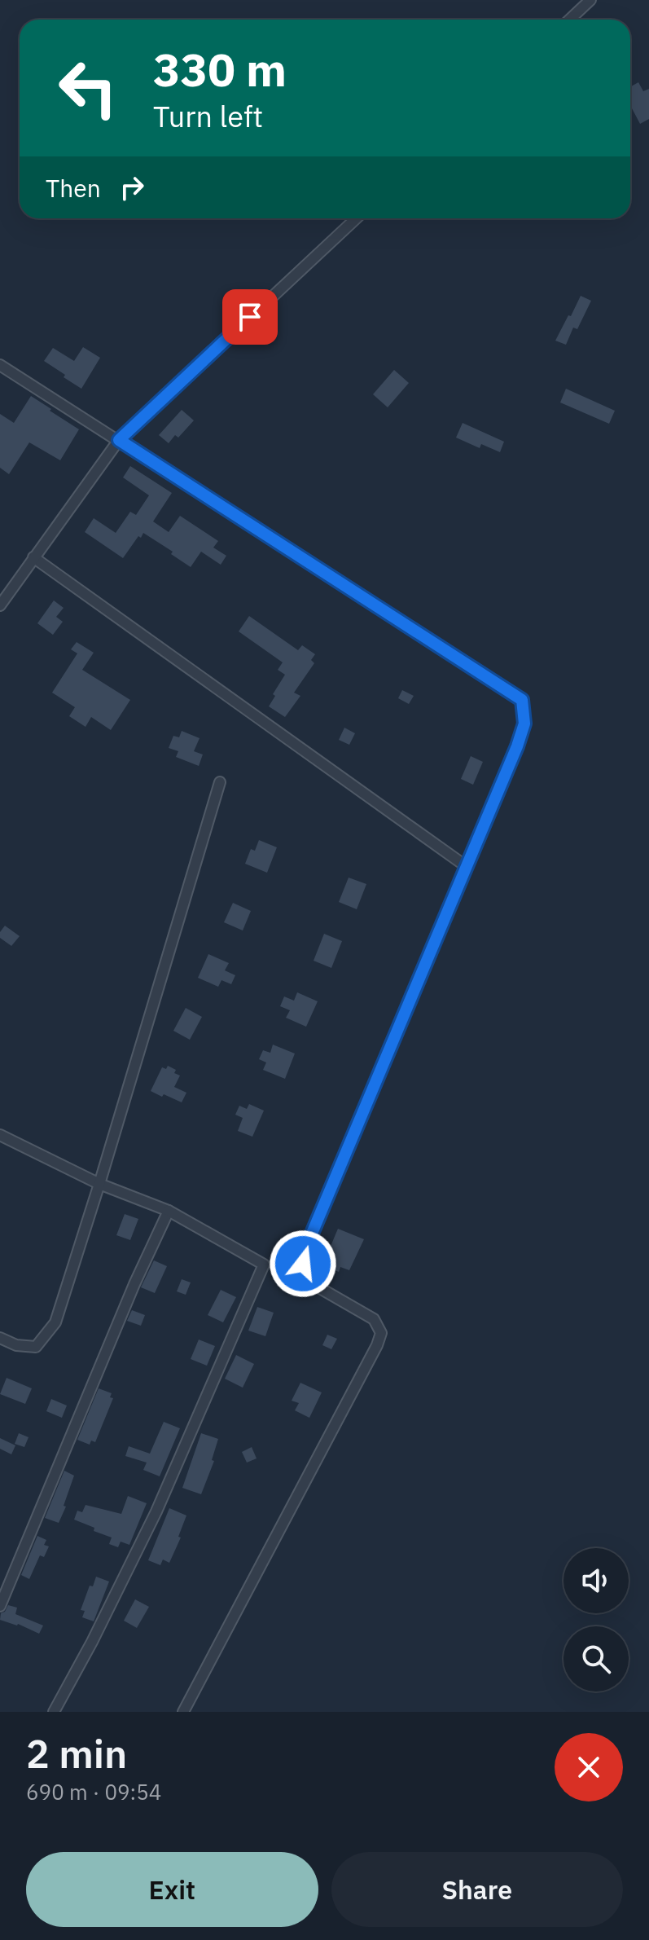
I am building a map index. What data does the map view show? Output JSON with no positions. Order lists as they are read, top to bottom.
{
  "page": {
    "turn": ["330 m", "Turn left"],
    "then": "Then",
    "heading": ["2 min", "690 m · 09:54"],
    "buttons": ["Exit", "Share"]
  }
}
